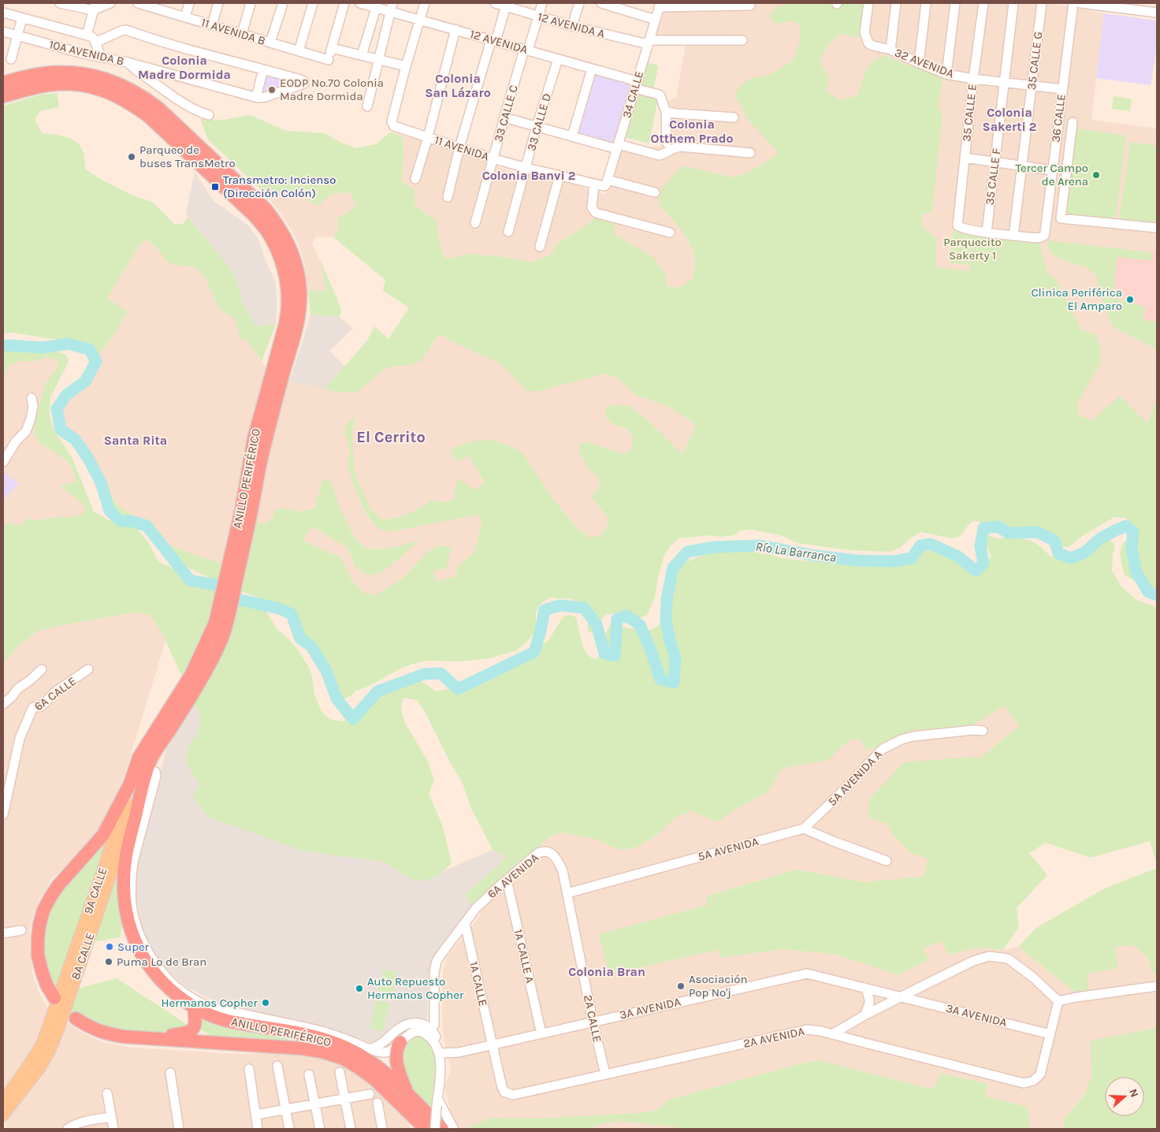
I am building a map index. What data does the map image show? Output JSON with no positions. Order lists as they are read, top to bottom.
{
  "streets": {
    "highway": ["ANILLO PERIFÉRICO"],
    "main road": ["9A CALLE", "8A CALLE"],
    "street": [
      "12 AVENIDA A",
      "11 AVENIDA B",
      "12 AVENIDA",
      "10A AVENIDA B",
      "35 CALLE G",
      "32 AVENIDA",
      "34 CALLE",
      "35 CALLE E",
      "33 CALLE C",
      "36 CALLE",
      "33 CALLE D",
      "11 AVENIDA",
      "35 CALLE F",
      "6A CALLE",
      "5A AVENIDA A",
      "5A AVENIDA",
      "6A AVENIDA",
      "1A CALLE A",
      "1A CALLE",
      "3A AVENIDA",
      "2A CALLE",
      "2A AVENIDA"
    ]
  },
  "crossings": [
    ["12 AVENIDA A", "34 CALLE"],
    ["12 AVENIDA A", "33 CALLE C"],
    ["12 AVENIDA", "34 CALLE"],
    ["12 AVENIDA", "33 CALLE C"],
    ["12 AVENIDA", "33 CALLE D"],
    ["35 CALLE G", "32 AVENIDA"],
    ["35 CALLE G", "36 CALLE"],
    ["32 AVENIDA", "35 CALLE E"],
    ["32 AVENIDA", "36 CALLE"],
    ["32 AVENIDA", "35 CALLE F"],
    ["34 CALLE", "11 AVENIDA"],
    ["35 CALLE E", "35 CALLE F"],
    ["33 CALLE C", "11 AVENIDA"],
    ["33 CALLE D", "11 AVENIDA"],
    ["ANILLO PERIFÉRICO", "9A CALLE"],
    ["ANILLO PERIFÉRICO", "8A CALLE"],
    ["5A AVENIDA A", "5A AVENIDA"],
    ["5A AVENIDA", "2A CALLE"],
    ["6A AVENIDA", "1A CALLE A"],
    ["6A AVENIDA", "1A CALLE"],
    ["6A AVENIDA", "2A CALLE"],
    ["9A CALLE", "8A CALLE"],
    ["1A CALLE A", "3A AVENIDA"],
    ["1A CALLE", "3A AVENIDA"],
    ["1A CALLE", "2A AVENIDA"],
    ["3A AVENIDA", "2A CALLE"],
    ["3A AVENIDA", "2A AVENIDA"],
    ["2A CALLE", "2A AVENIDA"]
  ],
  "districts": [
    "Colonia Madre Dormida",
    "Colonia San Lázaro",
    "Colonia Sakerti 2",
    "Colonia Otthem Prado",
    "Colonia Banvi 2",
    "El Cerrito",
    "Santa Rita",
    "Colonia Bran"
  ],
  "water": ["Río La Barranca"],
  "parks": ["Parquecito Sakerty 1"],
  "places": {
    "other": [
      "EODP No.70 Colonia Madre Dormida",
      "Parqueo de buses TransMetro",
      "Tercer Campo de Arena",
      "Clinica Periférica El Amparo",
      "Super",
      "Puma Lo de Bran",
      "Asociación Pop No'j",
      "Auto Repuesto Hermanos Copher",
      "Hermanos Copher"
    ],
    "transit": ["Transmetro: Incienso (Dirección Colón)"]
  },
  "north": "right"
}
